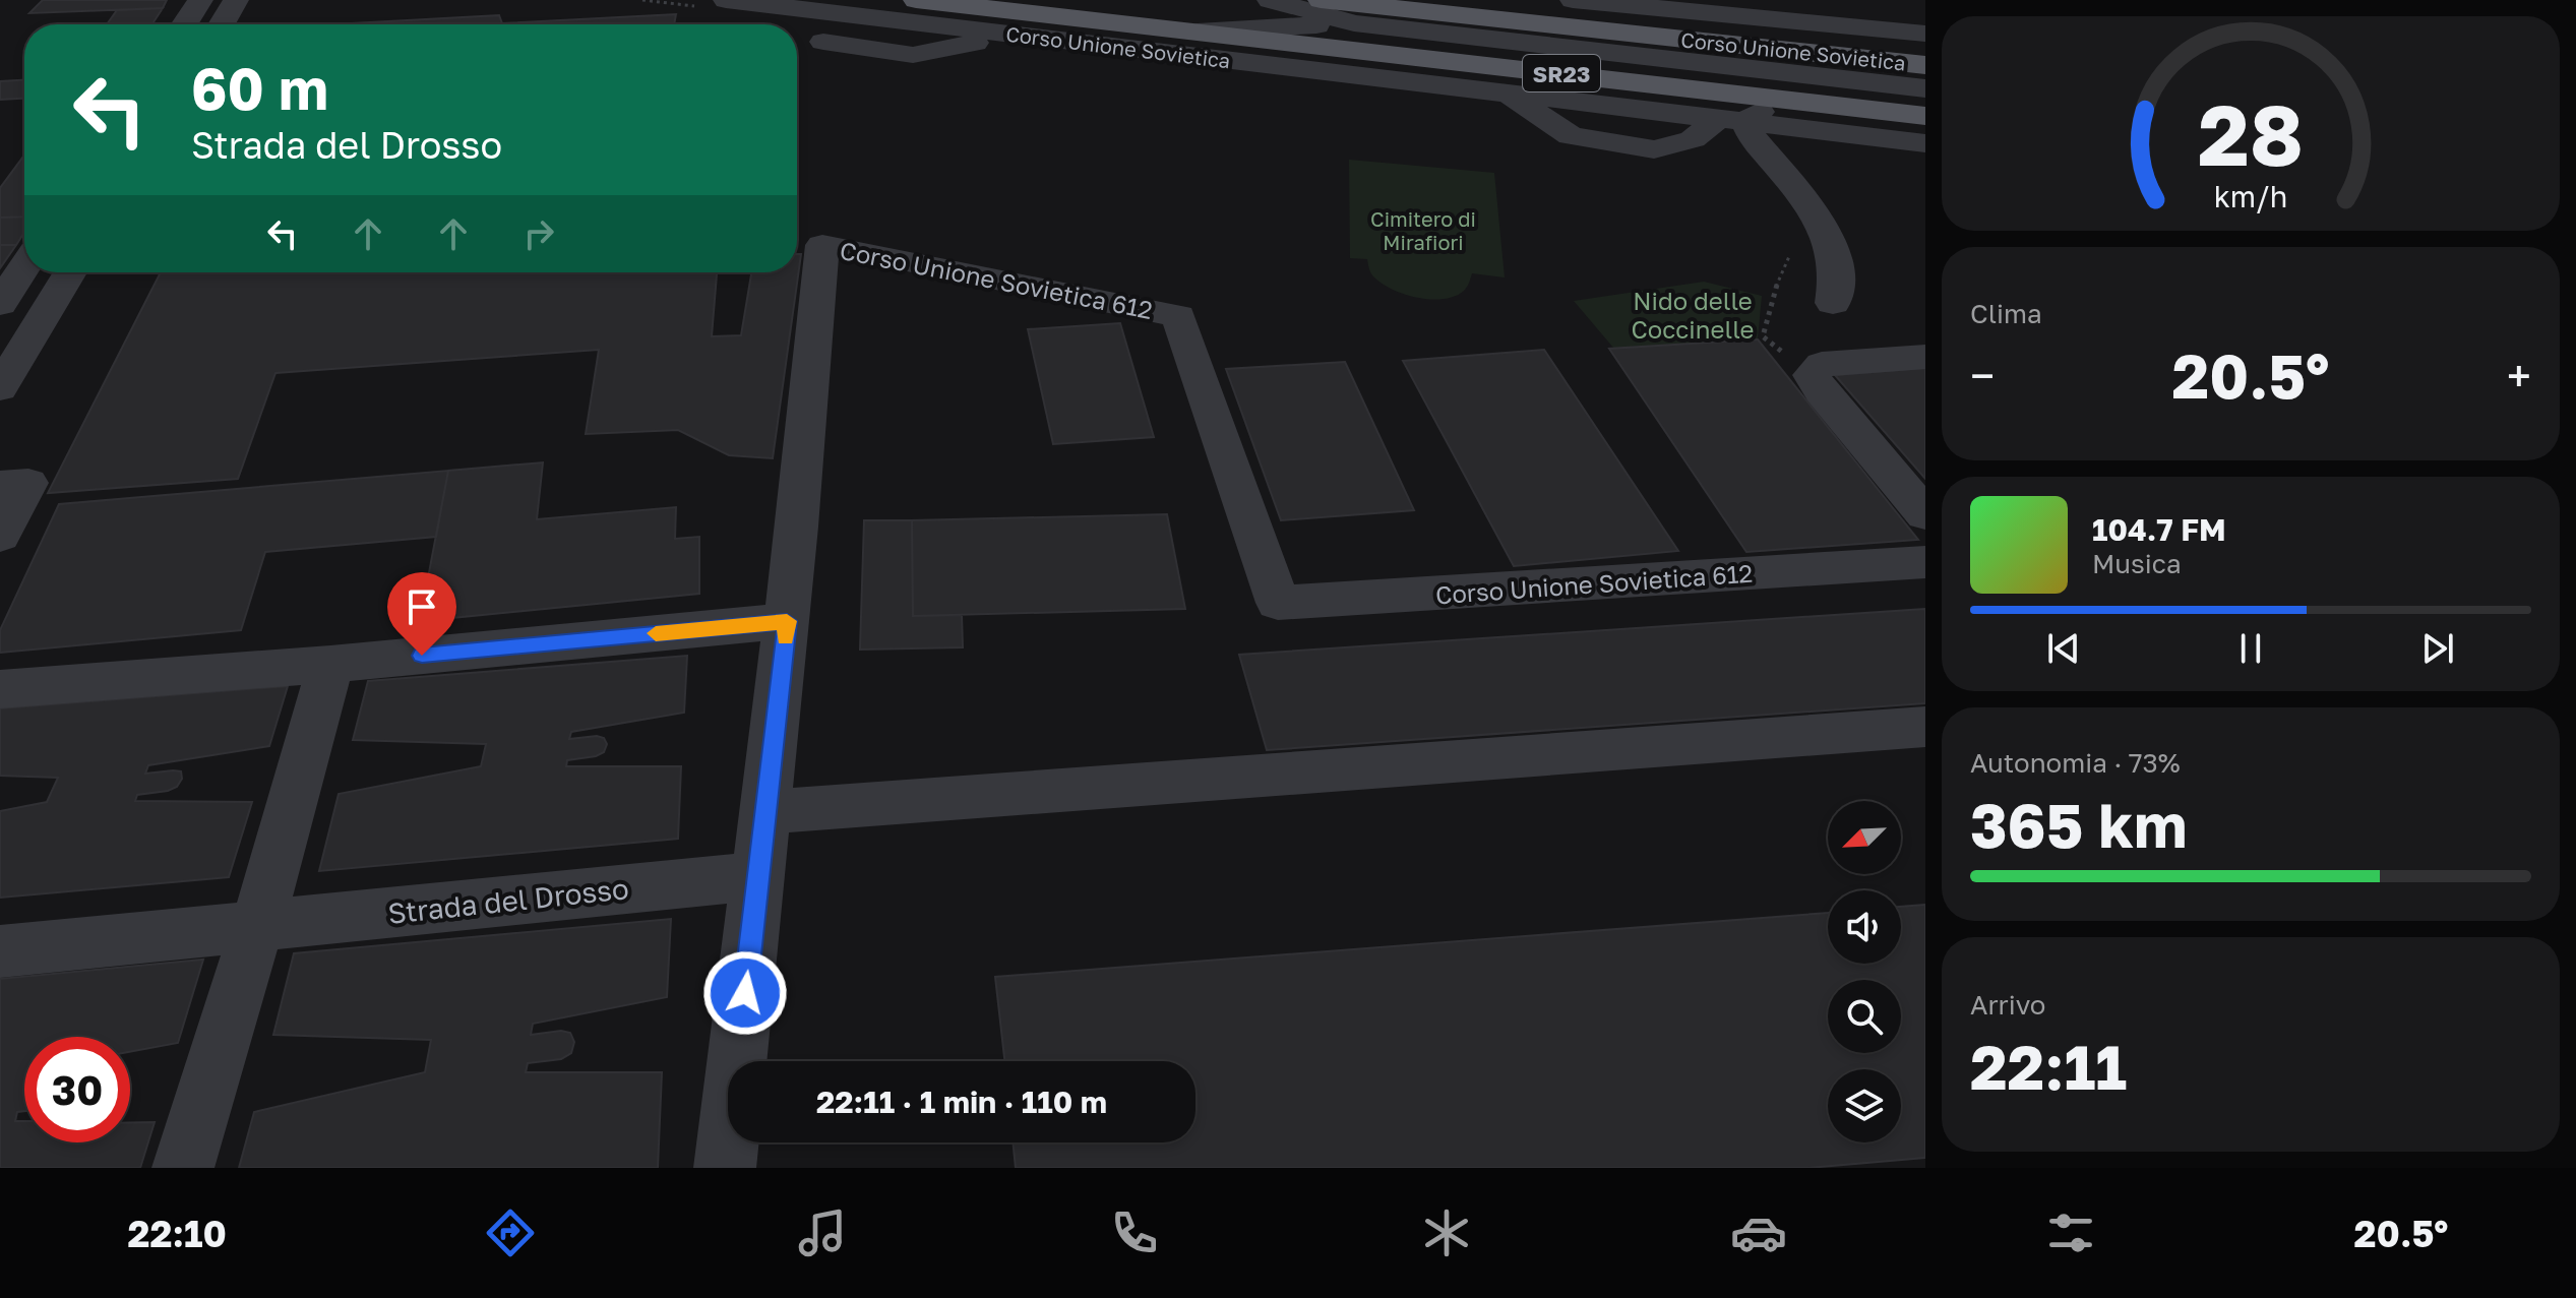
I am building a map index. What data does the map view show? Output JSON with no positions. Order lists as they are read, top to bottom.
{
  "streets": {
    "main road": ["Corso Unione Sovietica", "SR23"],
    "street": ["Corso Unione Sovietica 612", "Strada del Drosso"]
  },
  "crossings": [
    ["Corso Unione Sovietica 612", "Strada del Drosso"]
  ],
  "parks": ["Cimitero di Mirafiori", "Nido delle Coccinelle"],
  "north": "bottom left",
  "page": {
    "turn": ["60 m", "Strada del Drosso"],
    "tile": [
      "Clima",
      ["Autonomia · 73%", "365 km"],
      ["Arrivo", "22:11"]
    ],
    "heat": ["−", "20.5°", "+"],
    "song": ["104.7 FM", "Musica"],
    "limit": "30",
    "trip": "22:11 · 1 min · 110 m",
    "tabs": ["22:10", "20.5°"],
    "gauge": ["28", "km/h"]
  }
}
